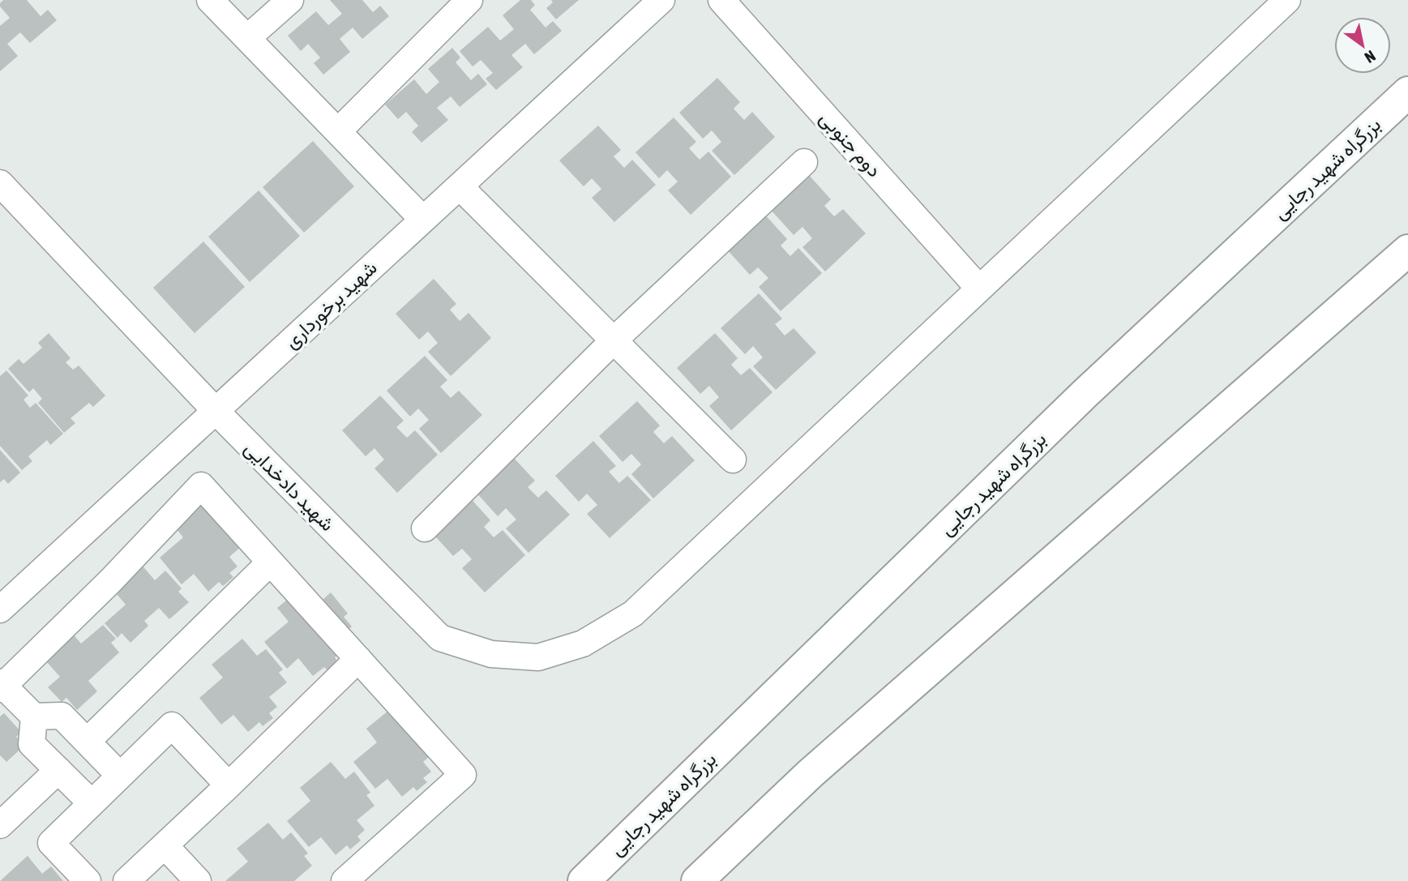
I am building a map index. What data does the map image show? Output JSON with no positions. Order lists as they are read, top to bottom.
{
  "streets": {
    "highway": ["بزرگراه شهید رجایی"],
    "street": ["دوم جنوبی", "شهید برخورداری", "شهید دادخدایی"]
  },
  "crossings": [
    ["دوم جنوبی", "شهید دادخدایی"],
    ["شهید برخورداری", "شهید دادخدایی"]
  ],
  "north": "bottom right"
}
